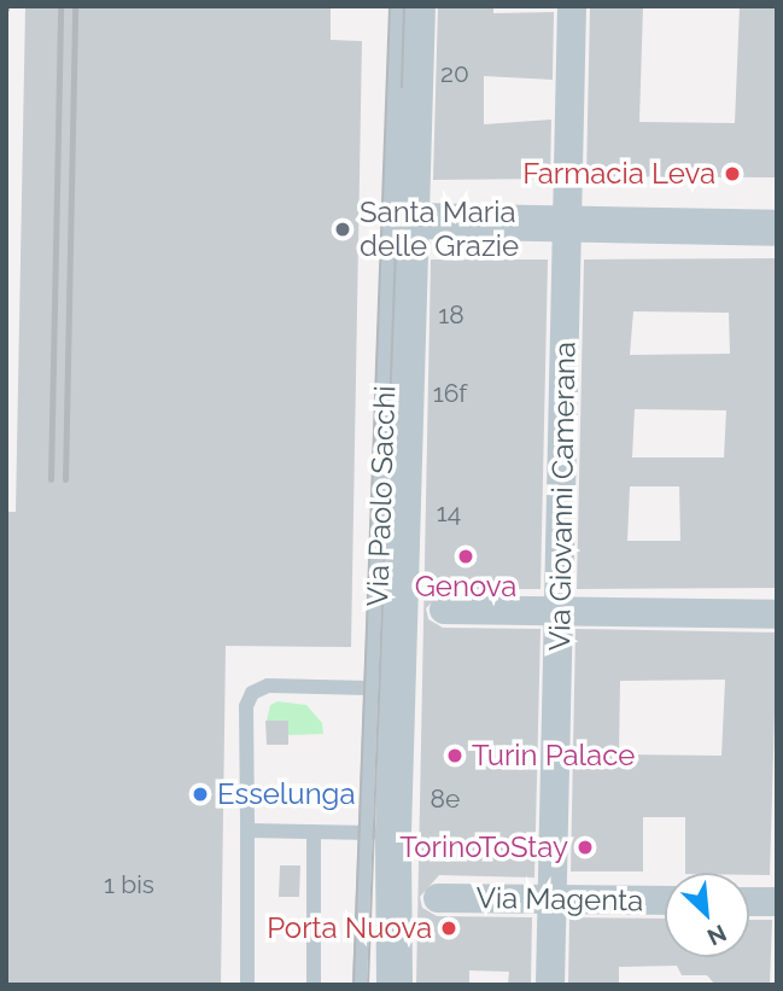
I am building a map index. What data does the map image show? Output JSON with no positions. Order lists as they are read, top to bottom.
{
  "streets": {
    "street": ["Via Paolo Sacchi", "Via Giovanni Camerana", "Via Magenta"]
  },
  "crossings": [
    ["Via Paolo Sacchi", "Via Magenta"],
    ["Via Giovanni Camerana", "Via Magenta"]
  ],
  "places": [
    "Farmacia Leva",
    "Santa Maria delle Grazie",
    "Genova",
    "Turin Palace",
    "Esselunga",
    "TorinoToStay",
    "Porta Nuova"
  ],
  "house_numbers": [
    "20",
    "18",
    "16f",
    "14",
    "8e",
    "1 bis"
  ],
  "north": "bottom right"
}
